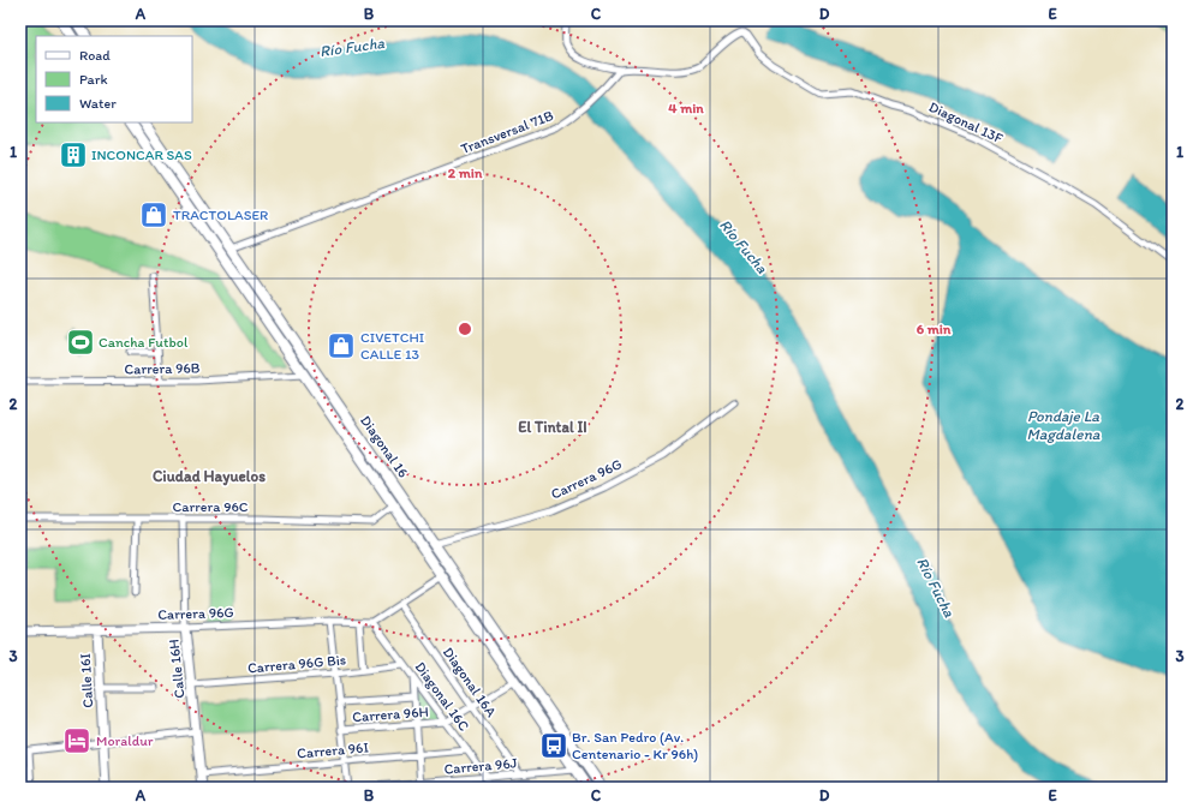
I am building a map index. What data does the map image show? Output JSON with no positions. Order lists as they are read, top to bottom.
{
  "streets": {
    "main road": ["Diagonal 16"],
    "street": [
      "Diagonal 13F",
      "Transversal 71B",
      "Carrera 96B",
      "Carrera 96G",
      "Carrera 96C",
      "Carrera 96G Bis",
      "Calle 16H",
      "Calle 16I",
      "Diagonal 16A",
      "Diagonal 16C",
      "Carrera 96H",
      "Carrera 96I",
      "Carrera 96J"
    ]
  },
  "crossings": [
    ["Diagonal 13F", "Transversal 71B"],
    ["Transversal 71B", "Diagonal 16"],
    ["Carrera 96B", "Diagonal 16"],
    ["Diagonal 16", "Carrera 96G"],
    ["Diagonal 16", "Carrera 96C"],
    ["Diagonal 16", "Carrera 96H"],
    ["Diagonal 16", "Carrera 96J"],
    ["Carrera 96G", "Calle 16H"],
    ["Carrera 96G", "Calle 16I"],
    ["Carrera 96G", "Diagonal 16C"],
    ["Carrera 96C", "Calle 16H"],
    ["Carrera 96G Bis", "Calle 16H"],
    ["Carrera 96G Bis", "Diagonal 16C"],
    ["Calle 16H", "Carrera 96I"],
    ["Diagonal 16A", "Carrera 96H"],
    ["Diagonal 16A", "Carrera 96J"],
    ["Diagonal 16C", "Carrera 96H"],
    ["Diagonal 16C", "Carrera 96I"],
    ["Diagonal 16C", "Carrera 96J"]
  ],
  "districts": ["El Tintal II", "Ciudad Hayuelos"],
  "water": ["Río Fucha", "Pondaje La Magdalena"],
  "places": {
    "building": ["INCONCAR SAS"],
    "shop": ["TRACTOLASER", "CIVETCHI CALLE 13"],
    "sports": ["Cancha Futbol"],
    "hotel": ["Moraldur"],
    "bus stop": ["Br. San Pedro (Av. Centenario - Kr 96h)"]
  },
  "legend": ["Road", "Park", "Water"],
  "grid": {
    "columns": [
      "A",
      "B",
      "C",
      "D",
      "E"
    ],
    "rows": ["1", "2", "3"]
  },
  "rings": ["4 min", "2 min", "6 min"]
}
